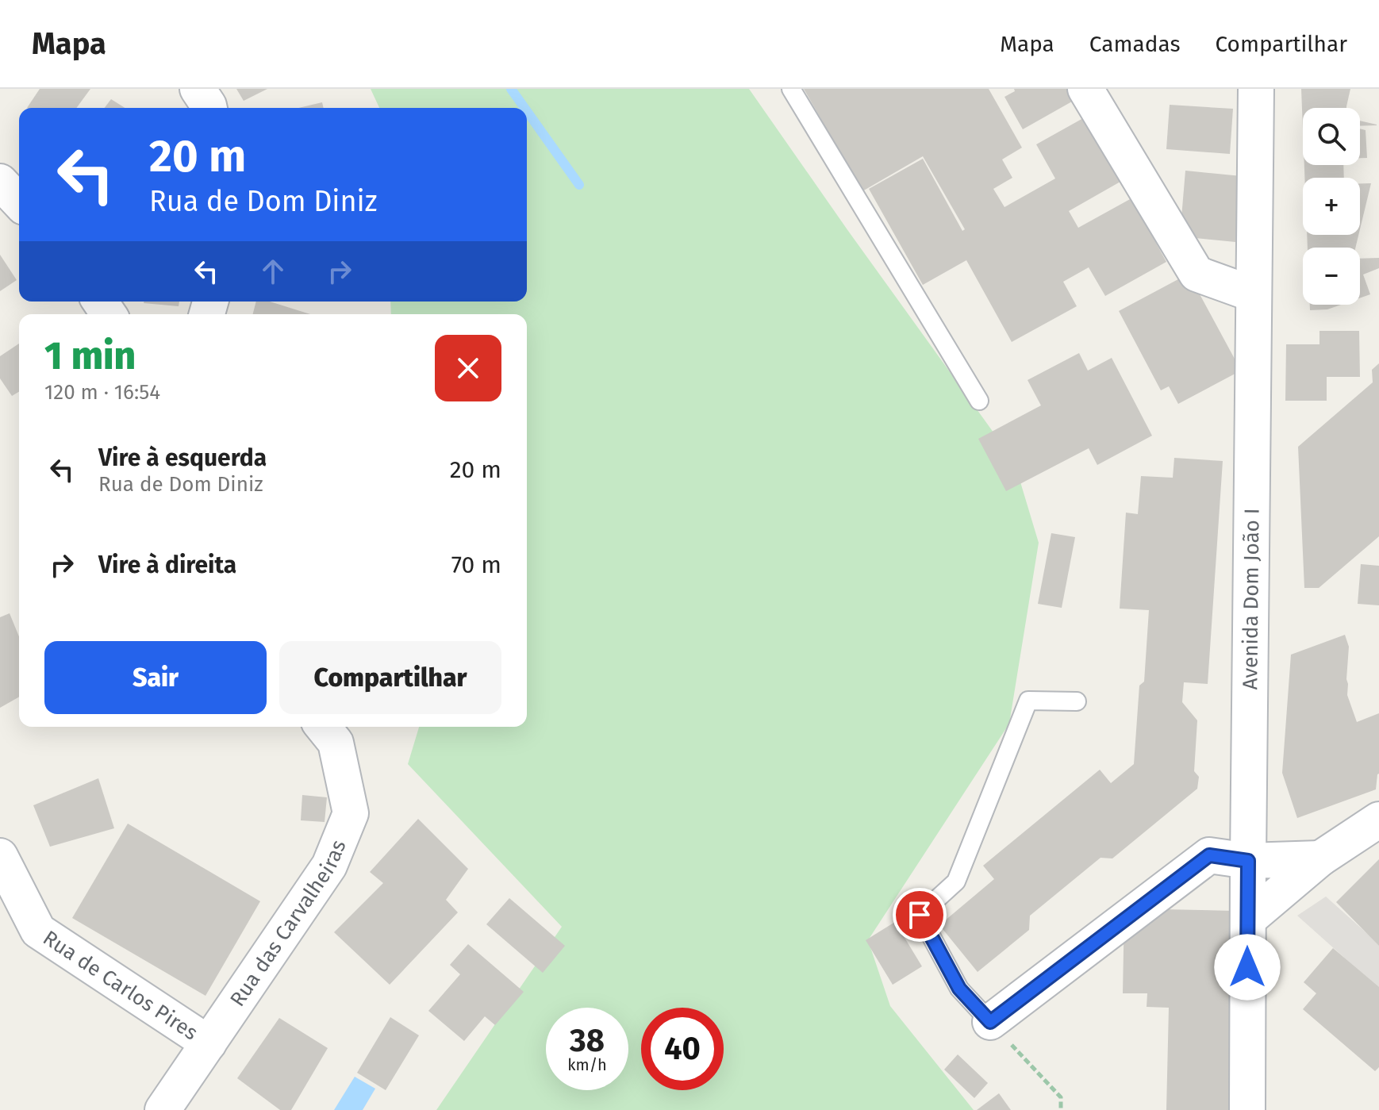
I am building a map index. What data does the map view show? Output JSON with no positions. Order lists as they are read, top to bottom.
{
  "streets": {
    "street": ["Avenida Dom João I", "Rua das Carvalheiras", "Rua de Carlos Pires"]
  },
  "crossings": [
    ["Rua das Carvalheiras", "Rua de Carlos Pires"]
  ],
  "page": {
    "header": "Mapa",
    "nav": ["Mapa", "Camadas", "Compartilhar"],
    "map_buttons": ["+", "−"],
    "turn": ["20 m", "Rua de Dom Diniz"],
    "heading": ["1 min", "120 m · 16:54"],
    "list": [
      {
        "name": "Vire à esquerda",
        "note": "Rua de Dom Diniz",
        "value": "20 m"
      },
      {
        "name": "Vire à direita",
        "value": "70 m"
      }
    ],
    "buttons": ["Sair", "Compartilhar"],
    "speed": "38 km/h",
    "limit": "40"
  }
}
